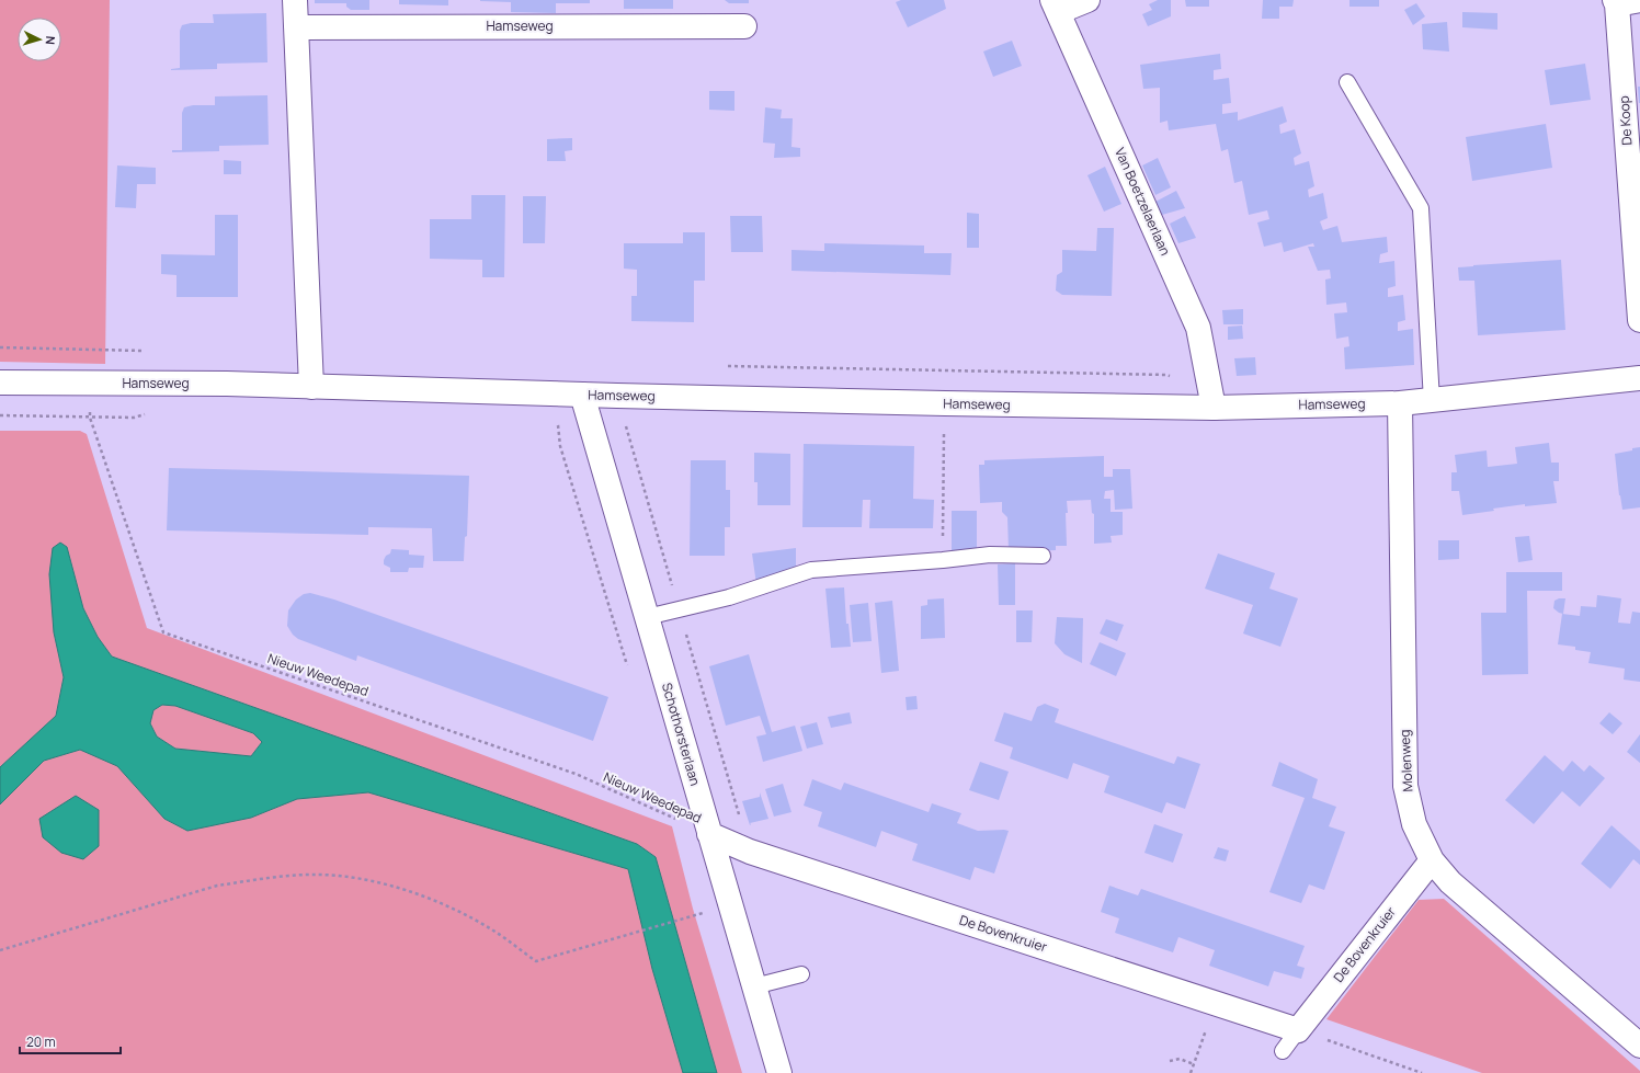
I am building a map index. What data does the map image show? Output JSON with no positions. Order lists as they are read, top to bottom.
{
  "streets": {
    "street": [
      "Hamseweg",
      "De Koop",
      "Van Boetzelaerlaan",
      "Schothorsterlaan",
      "Molenweg",
      "De Bovenkruier"
    ],
    "path": ["Nieuw Weedepad"]
  },
  "crossings": [
    ["Hamseweg", "Van Boetzelaerlaan"],
    ["Hamseweg", "Nieuw Weedepad"],
    ["Hamseweg", "Schothorsterlaan"],
    ["Hamseweg", "Molenweg"],
    ["Nieuw Weedepad", "Schothorsterlaan"],
    ["Nieuw Weedepad", "De Bovenkruier"],
    ["Schothorsterlaan", "De Bovenkruier"],
    ["Molenweg", "De Bovenkruier"]
  ],
  "scale_bar": "20 m",
  "north": "right"
}
